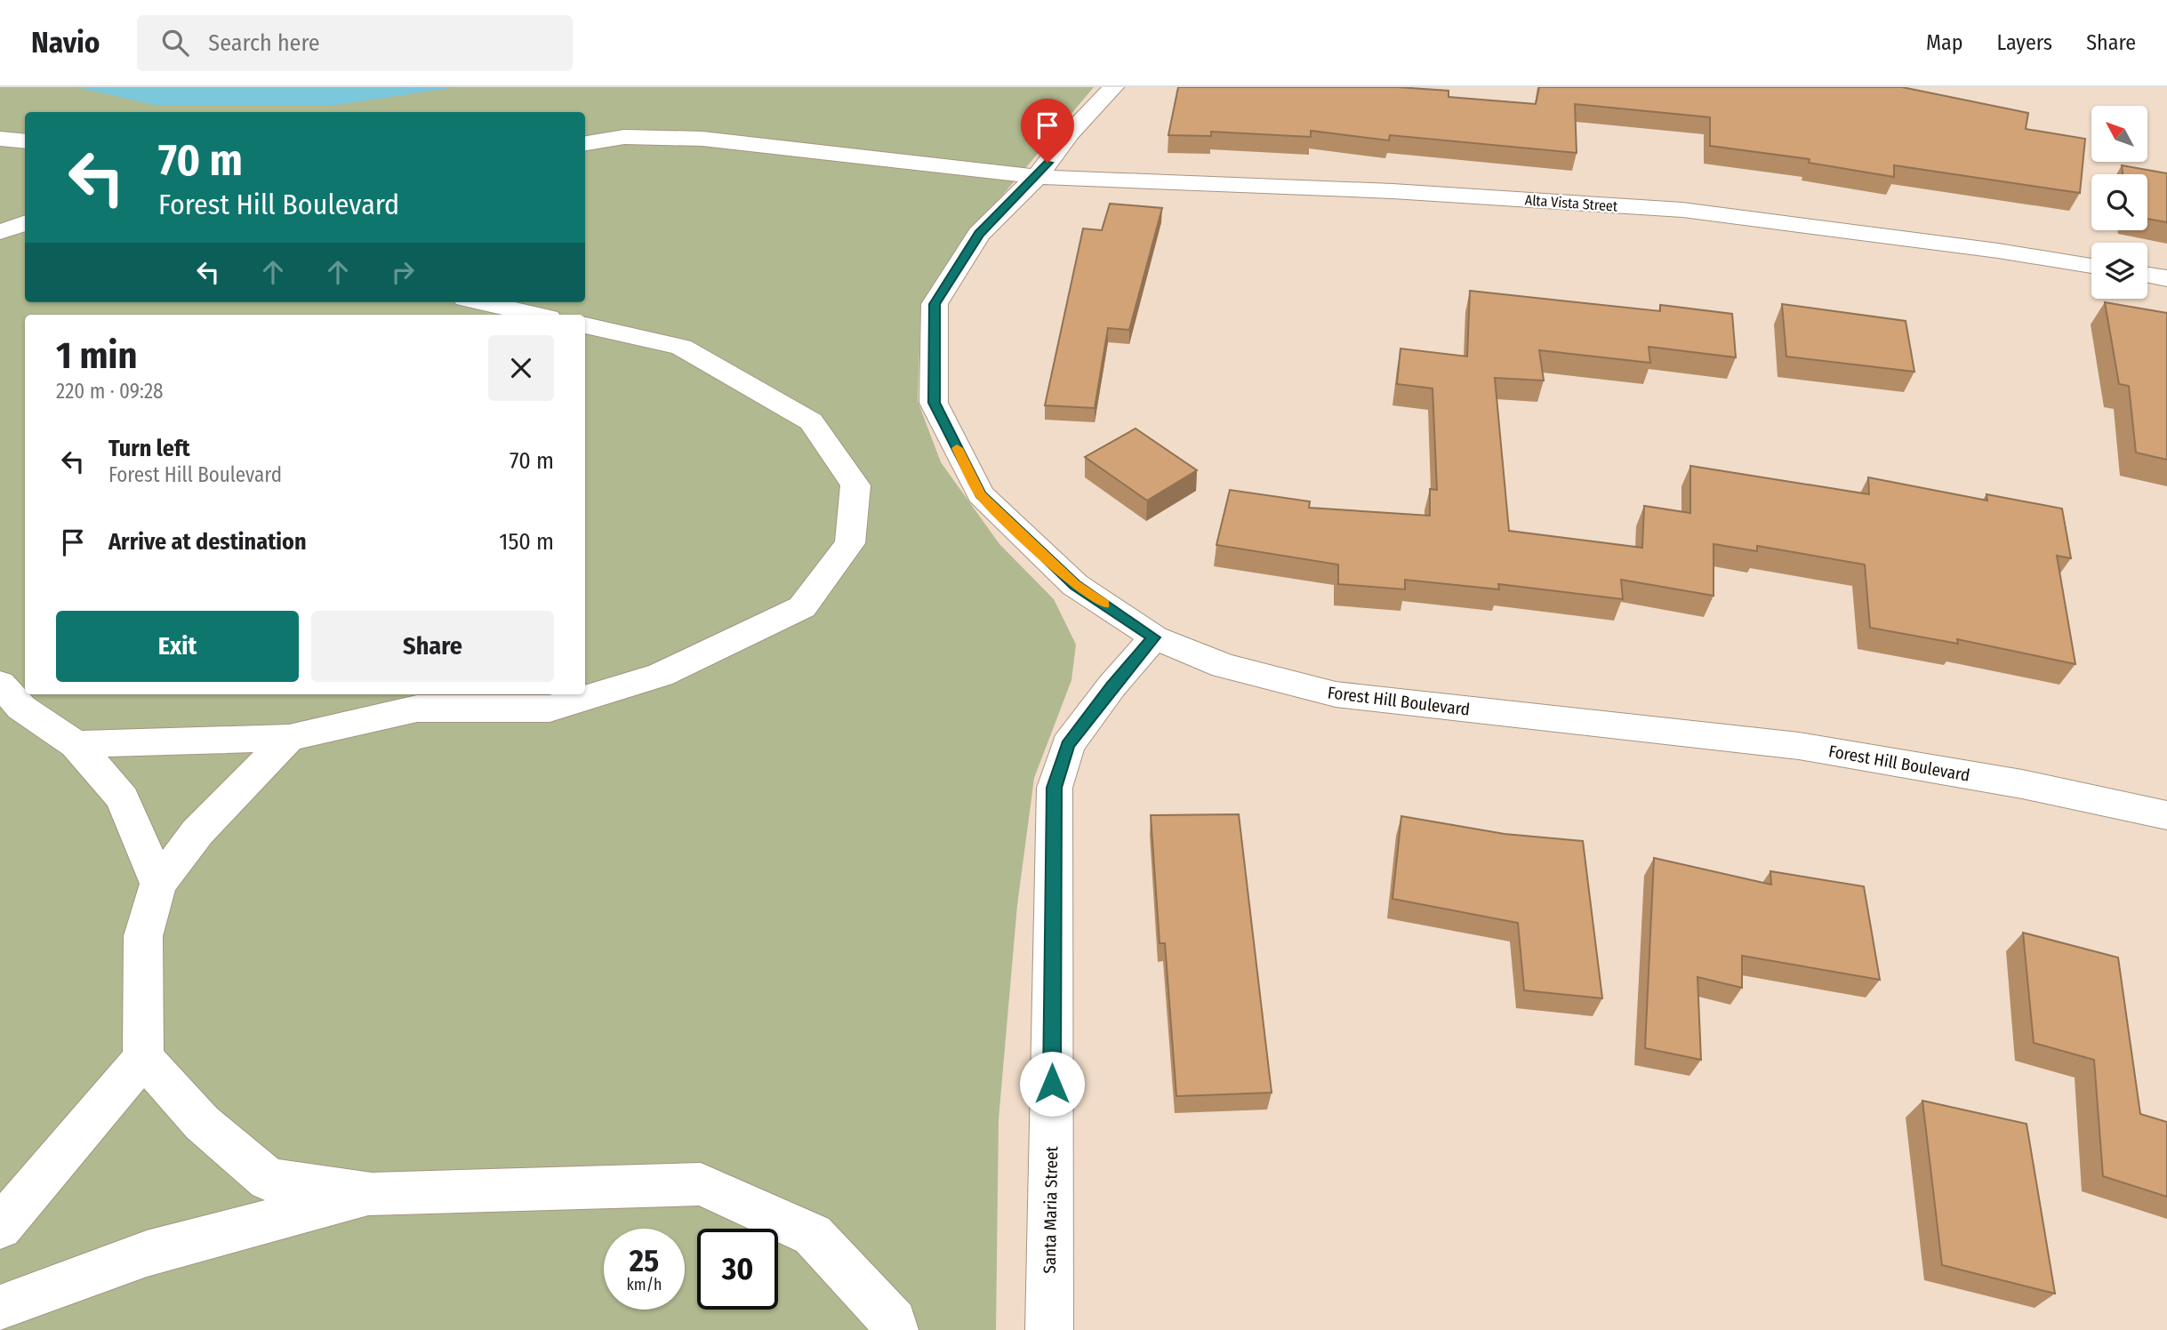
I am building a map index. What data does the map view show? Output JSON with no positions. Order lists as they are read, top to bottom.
{
  "streets": {
    "street": ["Alta Vista Street", "Forest Hill Boulevard", "Santa Maria Street"]
  },
  "crossings": [
    ["Alta Vista Street", "Forest Hill Boulevard"],
    ["Forest Hill Boulevard", "Santa Maria Street"]
  ],
  "north": "top left",
  "page": {
    "header": "Navio",
    "search": "Search here",
    "nav": ["Map", "Layers", "Share"],
    "turn": ["70 m", "Forest Hill Boulevard"],
    "heading": ["1 min", "220 m · 09:28"],
    "list": [
      {
        "name": "Turn left",
        "note": "Forest Hill Boulevard",
        "value": "70 m"
      },
      {
        "name": "Arrive at destination",
        "value": "150 m"
      }
    ],
    "buttons": ["Exit", "Share"],
    "speed": "25 km/h",
    "limit": "30"
  }
}
